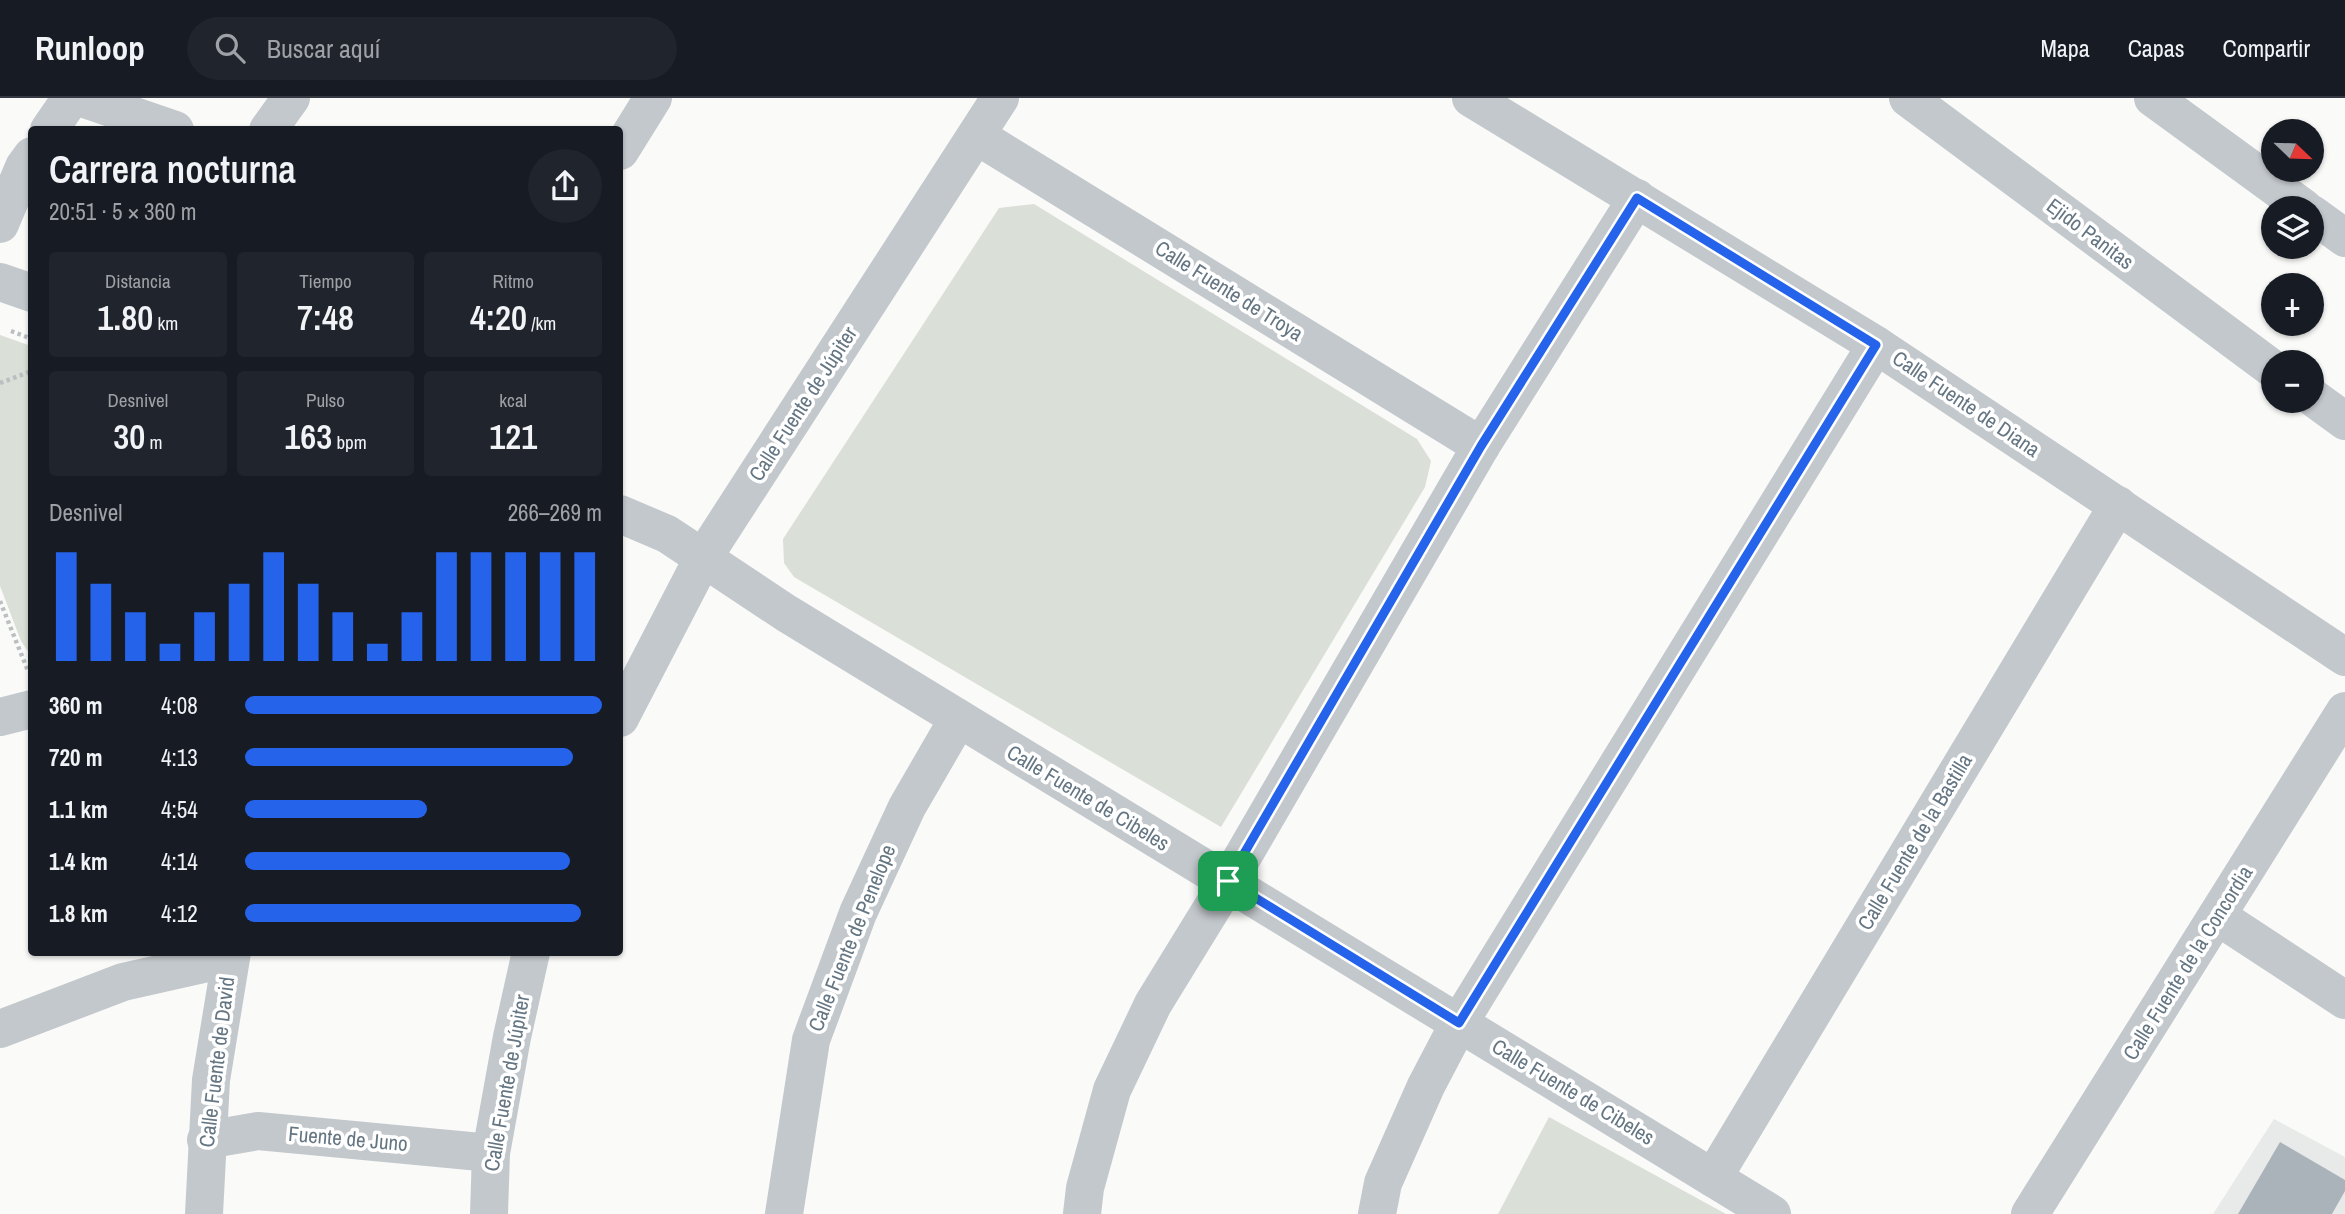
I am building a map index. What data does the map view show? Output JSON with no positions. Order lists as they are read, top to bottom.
{
  "streets": {
    "street": [
      "Ejido Panitas",
      "Calle Fuente de Troya",
      "Calle Fuente de Júpiter",
      "Calle Fuente de Diana",
      "Calle Fuente de Cibeles",
      "Calle Fuente de la Bastilla",
      "Calle Fuente de Penelope",
      "Calle Fuente de la Concordia",
      "Calle Fuente de David",
      "Fuente de Juno"
    ]
  },
  "crossings": [
    ["Calle Fuente de Troya", "Calle Fuente de Júpiter"],
    ["Calle Fuente de Júpiter", "Calle Fuente de Cibeles"],
    ["Calle Fuente de Júpiter", "Fuente de Juno"],
    ["Calle Fuente de Diana", "Calle Fuente de la Bastilla"],
    ["Calle Fuente de Cibeles", "Calle Fuente de la Bastilla"],
    ["Calle Fuente de Cibeles", "Calle Fuente de Penelope"],
    ["Calle Fuente de David", "Fuente de Juno"]
  ],
  "north": "bottom right",
  "page": {
    "header": "Runloop",
    "search": "Buscar aquí",
    "nav": ["Mapa", "Capas", "Compartir"],
    "map_buttons": ["+", "−"],
    "heading": ["Carrera nocturna", "20:51 · 5 × 360 m"],
    "stats": [
      ["Distancia", "1.80 km"],
      ["Tiempo", "7:48"],
      ["Ritmo", "4:20 /km"],
      ["Desnivel", "30 m"],
      ["Pulso", "163 bpm"],
      ["kcal", "121"]
    ],
    "chart": ["Desnivel", "266–269 m"],
    "list": [
      {
        "name": "360 m",
        "note": "4:08"
      },
      {
        "name": "720 m",
        "note": "4:13"
      },
      {
        "name": "1.1 km",
        "note": "4:54"
      },
      {
        "name": "1.4 km",
        "note": "4:14"
      },
      {
        "name": "1.8 km",
        "note": "4:12"
      }
    ]
  }
}
